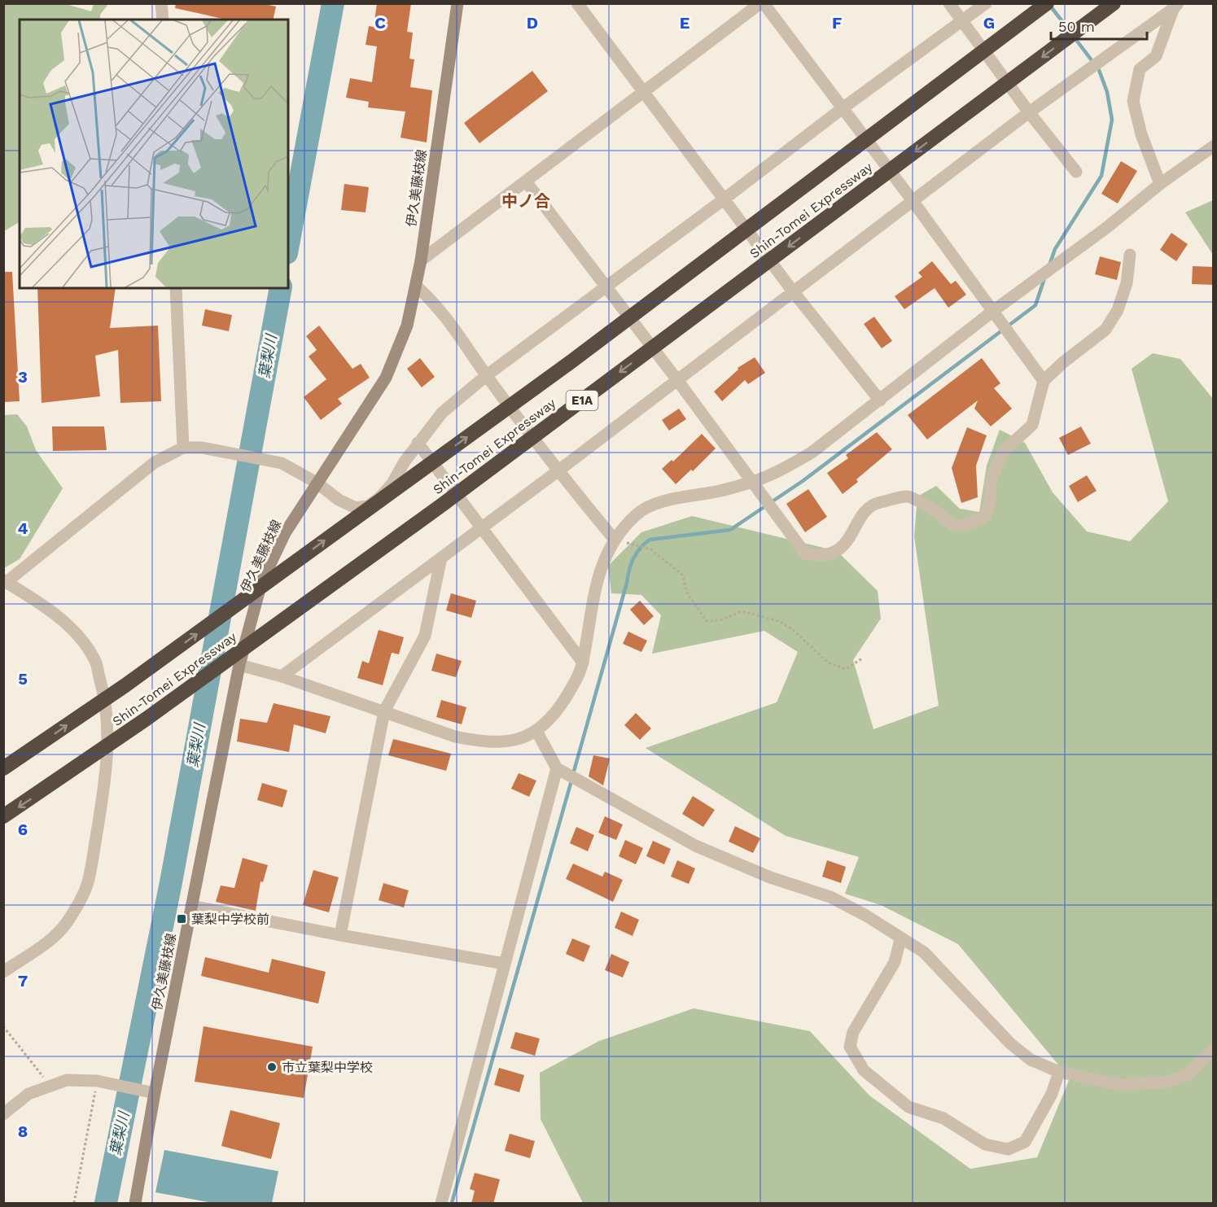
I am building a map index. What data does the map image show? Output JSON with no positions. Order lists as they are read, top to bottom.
{
  "streets": {
    "highway": ["Shin-Tomei Expressway", "E1A"],
    "main road": ["伊久美藤枝線"]
  },
  "districts": ["中ノ合"],
  "water": ["葉梨川"],
  "places": {
    "transit": ["葉梨中学校前"],
    "other": ["市立葉梨中学校"]
  },
  "scale_bar": "50 m",
  "grid": {
    "columns": [
      "C",
      "D",
      "E",
      "F",
      "G"
    ],
    "rows": [
      "3",
      "4",
      "5",
      "6",
      "7",
      "8"
    ]
  }
}
